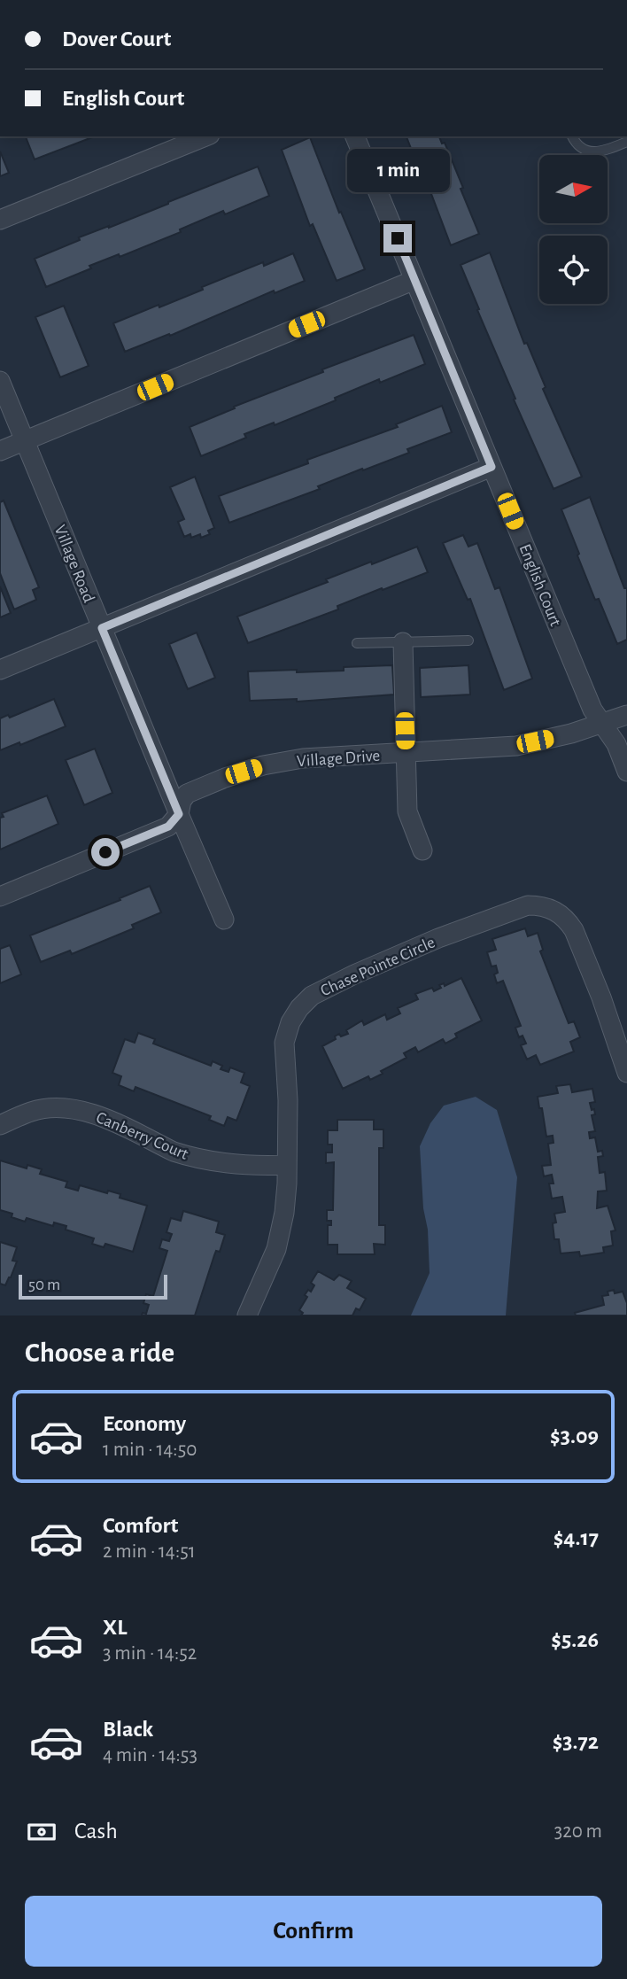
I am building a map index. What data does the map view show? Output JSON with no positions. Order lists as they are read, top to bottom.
{
  "streets": {
    "street": [
      "Village Road",
      "English Court",
      "Village Drive",
      "Chase Pointe Circle",
      "Canberry Court"
    ]
  },
  "crossings": [
    ["Village Road", "Village Drive"],
    ["English Court", "Village Drive"],
    ["Chase Pointe Circle", "Canberry Court"]
  ],
  "scale_bar": "50 m",
  "north": "right",
  "page": {
    "banner": ["Dover Court", "English Court"],
    "bubble": "1 min",
    "scale": "50 m",
    "heading": "Choose a ride",
    "list": [
      {
        "name": "Economy",
        "note": "1 min · 14:50",
        "value": "$3.09"
      },
      {
        "name": "Comfort",
        "note": "2 min · 14:51",
        "value": "$4.17"
      },
      {
        "name": "XL",
        "note": "3 min · 14:52",
        "value": "$5.26"
      },
      {
        "name": "Black",
        "note": "4 min · 14:53",
        "value": "$3.72"
      }
    ],
    "pay": ["Cash", "320 m"],
    "buttons": "Confirm"
  }
}
